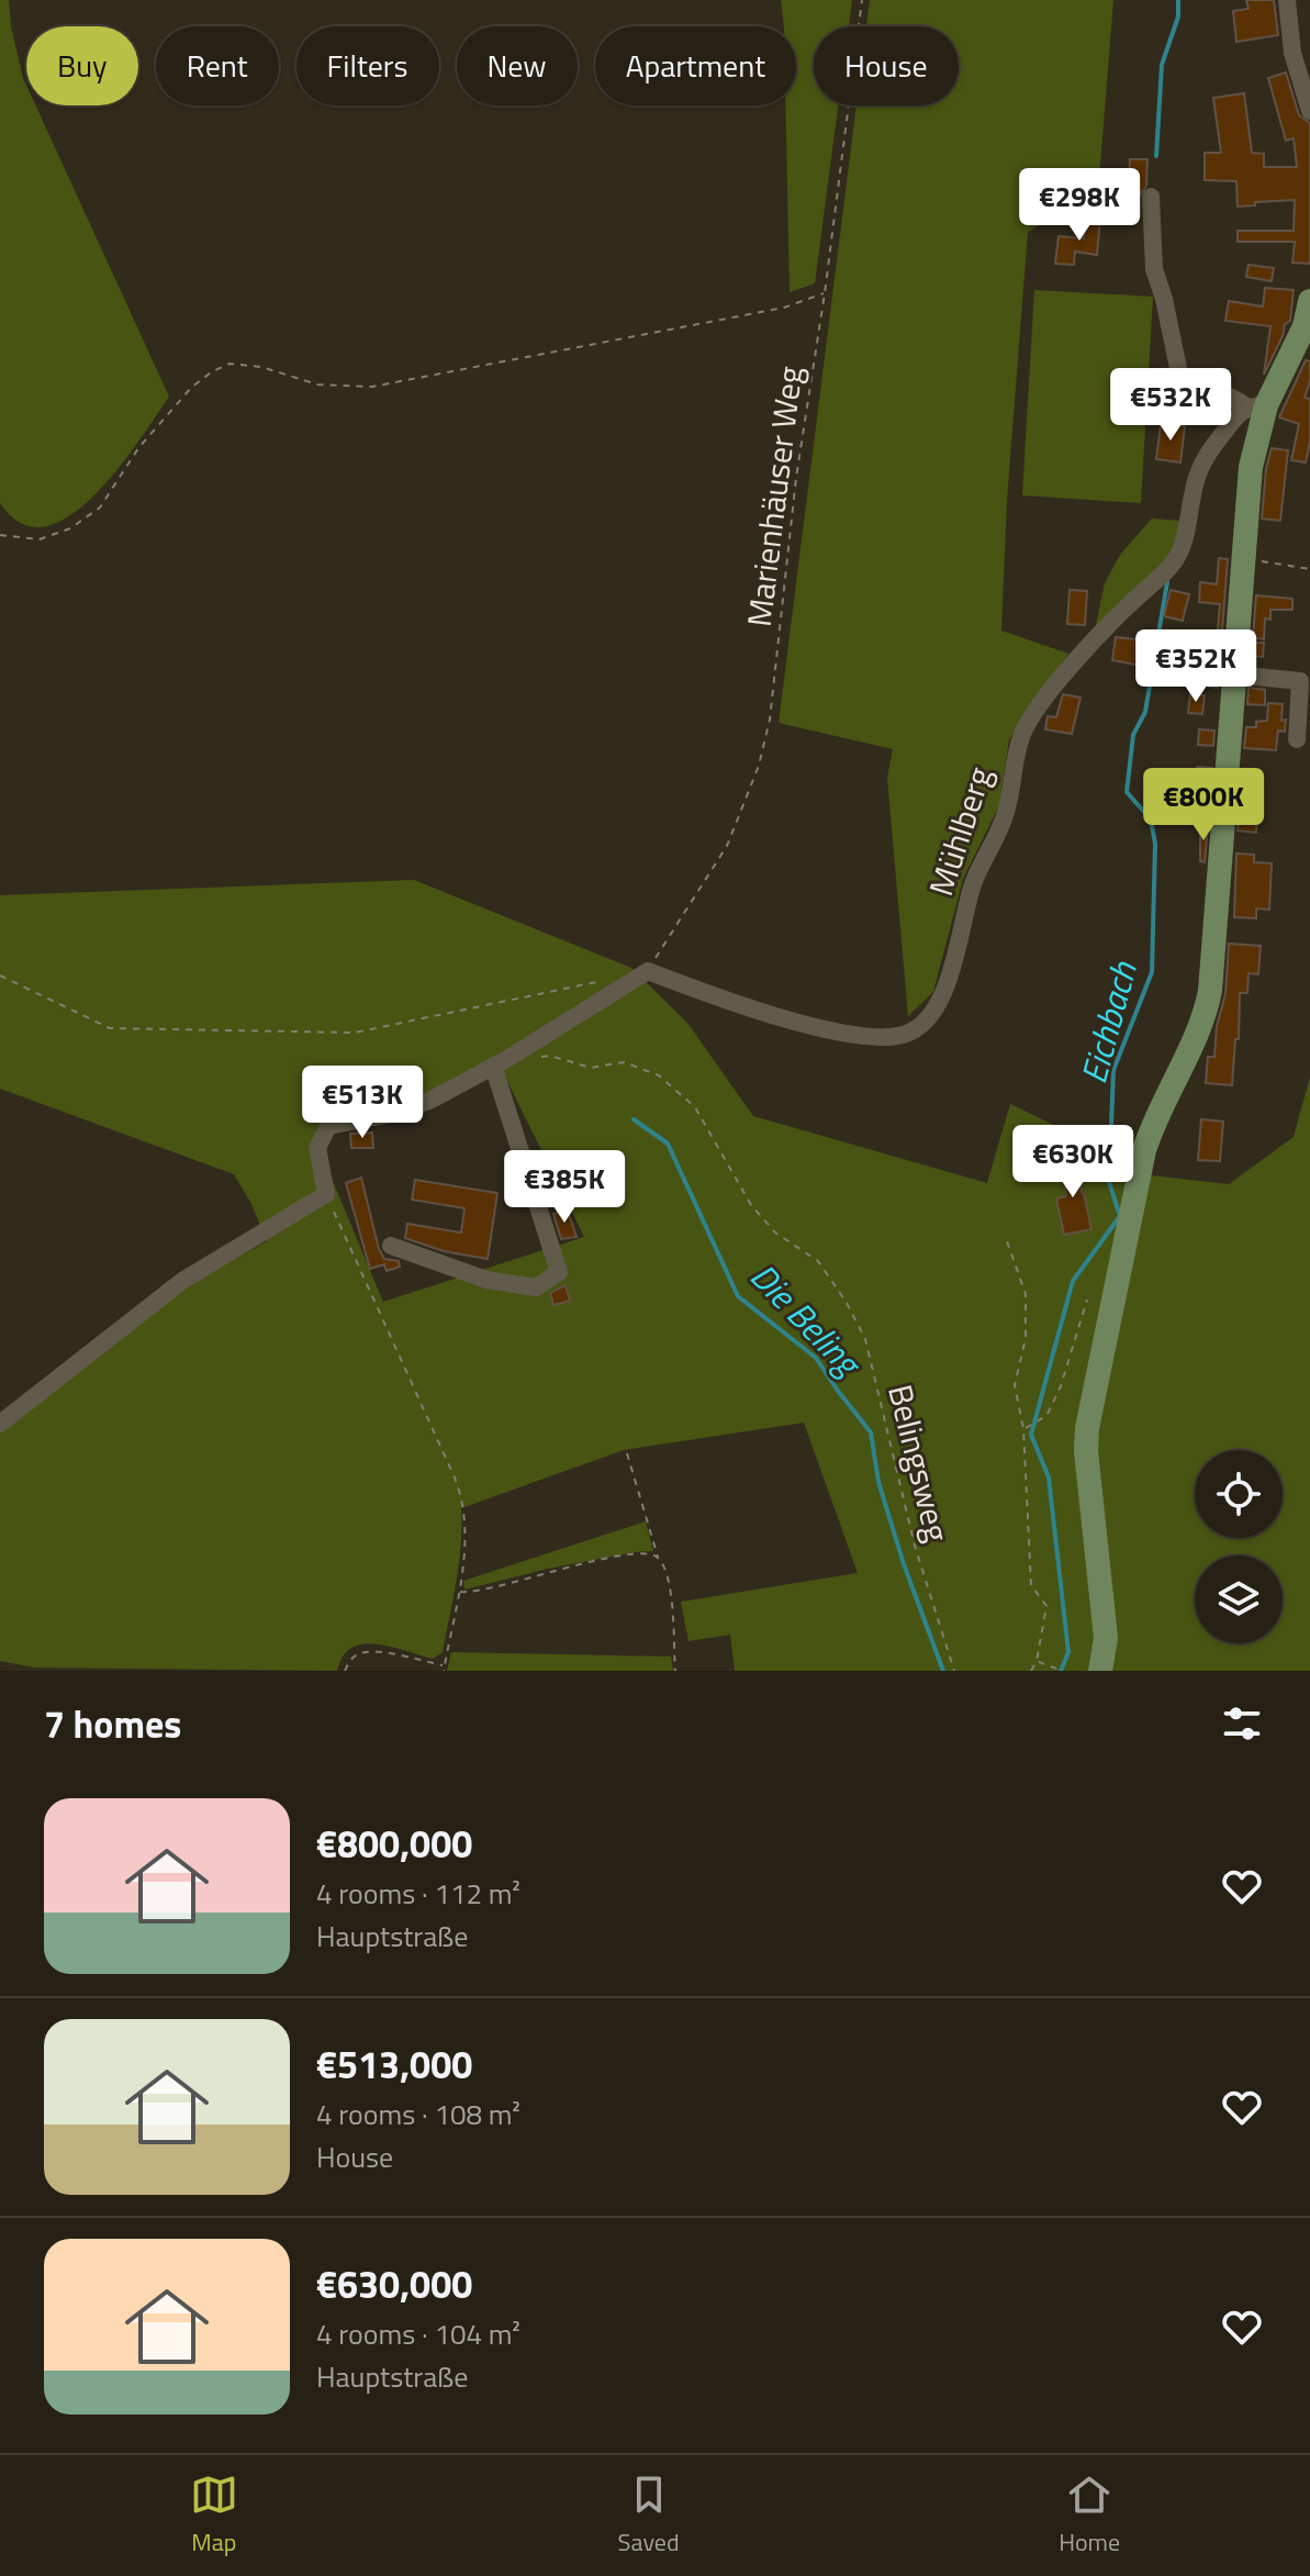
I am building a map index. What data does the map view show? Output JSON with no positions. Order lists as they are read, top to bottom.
{
  "streets": {
    "street": ["Mühlberg"],
    "path": ["Marienhäuser Weg", "Belingsweg"]
  },
  "crossings": [
    ["Marienhäuser Weg", "Mühlberg"]
  ],
  "water": ["Eichbach", "Die Beling"],
  "page": {
    "chip": [
      "Buy",
      "Rent",
      "Filters",
      "New",
      "Apartment",
      "House"
    ],
    "price": [
      "€298K",
      "€532K",
      "€352K",
      "€800K",
      "€513K",
      "€630K",
      "€385K"
    ],
    "heading": "7 homes",
    "list": [
      {
        "name": "€800,000",
        "note": "4 rooms · 112 m² · Hauptstraße"
      },
      {
        "name": "€513,000",
        "note": "4 rooms · 108 m² · House"
      },
      {
        "name": "€630,000",
        "note": "4 rooms · 104 m² · Hauptstraße"
      }
    ],
    "tabs": ["Map", "Saved", "Home"]
  }
}
